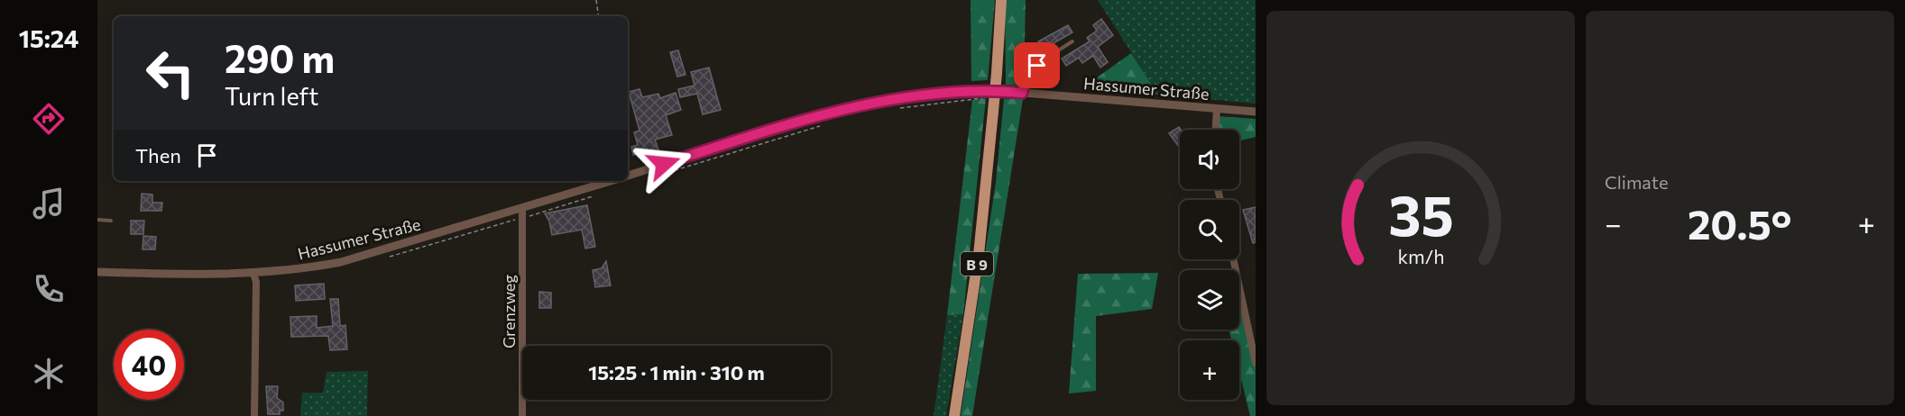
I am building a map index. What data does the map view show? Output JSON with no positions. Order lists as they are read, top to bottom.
{
  "streets": {
    "main road": ["B 9"],
    "street": ["Hassumer Straße", "Grenzweg"]
  },
  "crossings": [
    ["Hassumer Straße", "Grenzweg"]
  ],
  "page": {
    "tabs": "15:24",
    "tile": "Climate",
    "turn": ["290 m", "Turn left"],
    "map_buttons": "+",
    "then": "Then",
    "heat": ["−", "20.5°", "+"],
    "limit": "40",
    "trip": "15:25 · 1 min · 310 m",
    "gauge": ["35", "km/h"]
  }
}
